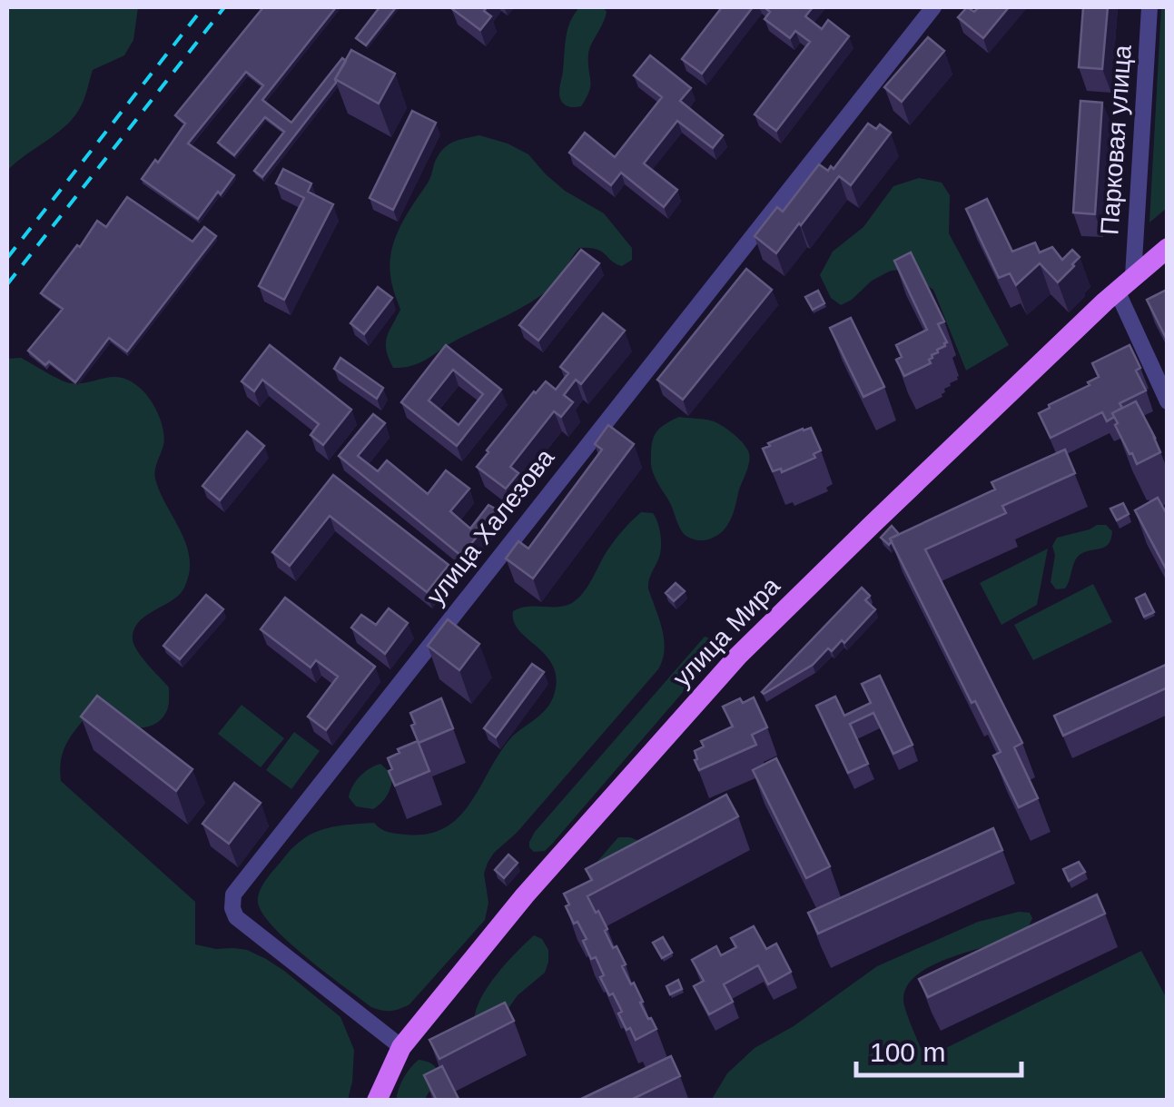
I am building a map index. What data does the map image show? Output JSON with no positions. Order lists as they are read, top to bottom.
{
  "streets": {
    "main road": ["улица Мира"],
    "street": ["Парковая улица", "улица Халезова"]
  },
  "crossings": [
    ["Парковая улица", "улица Мира"],
    ["улица Халезова", "улица Мира"]
  ],
  "scale_bar": "100 m"
}
